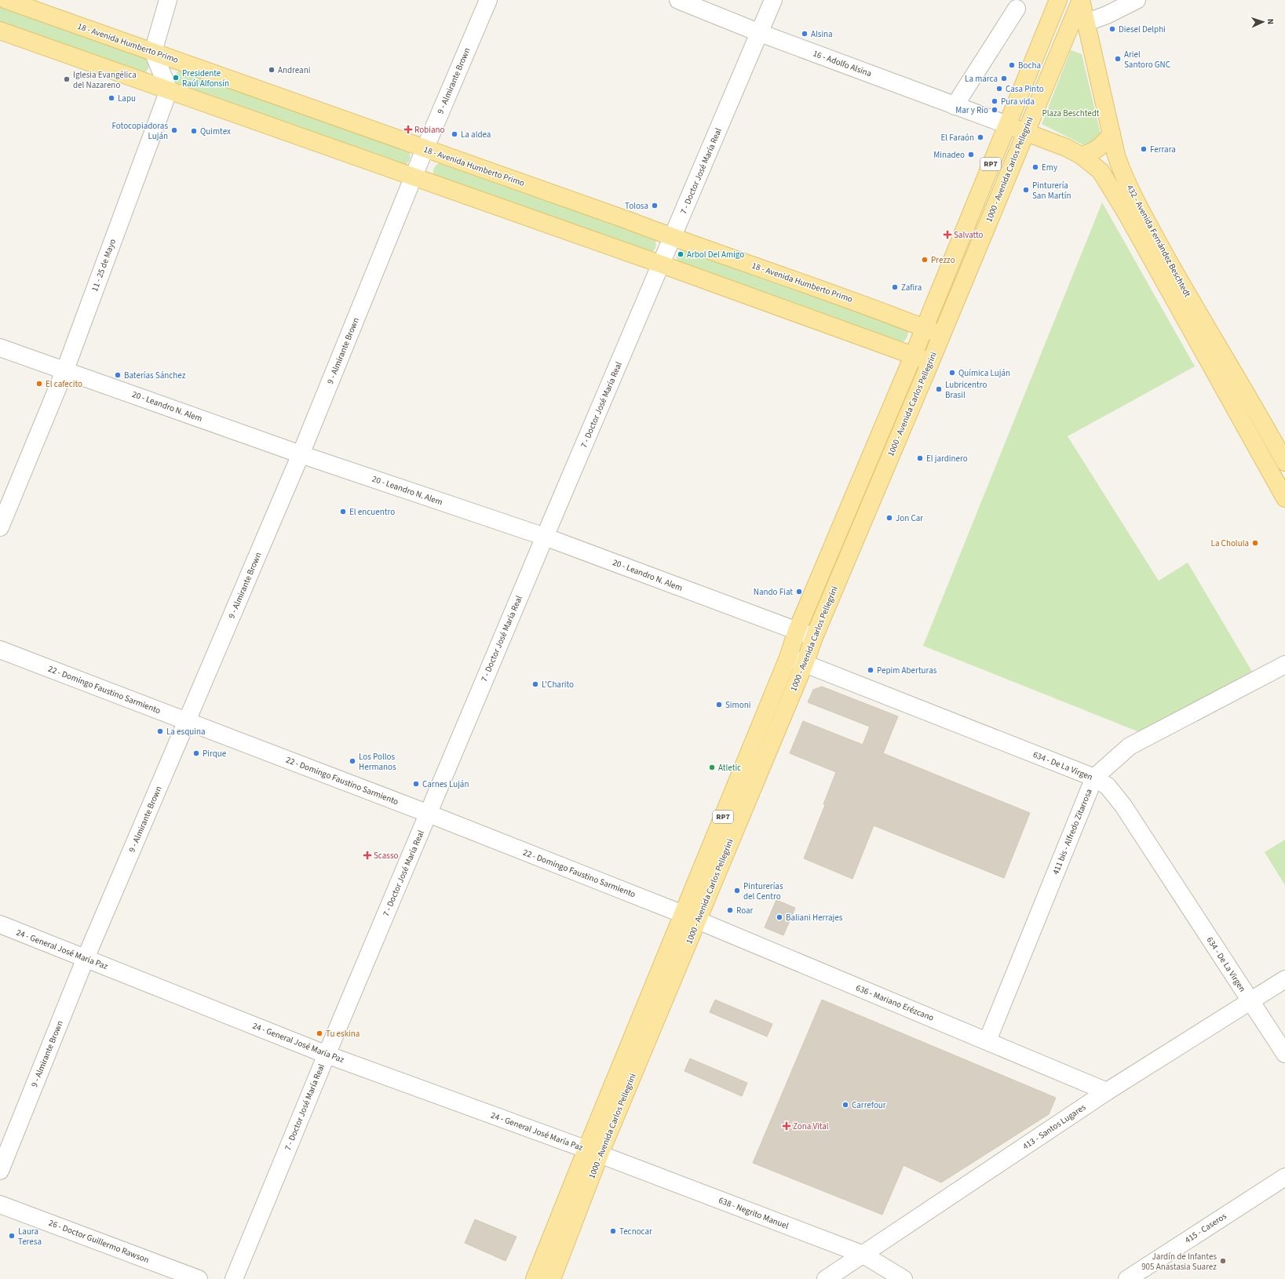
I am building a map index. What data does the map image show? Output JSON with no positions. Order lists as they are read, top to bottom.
{
  "streets": {
    "main road": [
      "18 - Avenida Humberto Primo",
      "RP7",
      "1000 - Avenida Carlos Pellegrini",
      "432 - Avenida Fernández Beschtedt"
    ],
    "street": [
      "16 - Adolfo Alsina",
      "9 - Almirante Brown",
      "7 - Doctor José María Real",
      "11 - 25 de Mayo",
      "20 - Leandro N. Alem",
      "22 - Domingo Faustino Sarmiento",
      "634 - De La Virgen",
      "411 bis - Alfredo Zitarrosa",
      "24 - General José María Paz",
      "636 - Mariano Erézcano",
      "413 - Santos Lugares",
      "638 - Negrito Manuel",
      "415 - Caseros",
      "26 - Doctor Guillermo Rawson"
    ]
  },
  "crossings": [
    ["18 - Avenida Humberto Primo", "9 - Almirante Brown"],
    ["18 - Avenida Humberto Primo", "1000 - Avenida Carlos Pellegrini"],
    ["18 - Avenida Humberto Primo", "7 - Doctor José María Real"],
    ["16 - Adolfo Alsina", "1000 - Avenida Carlos Pellegrini"],
    ["16 - Adolfo Alsina", "7 - Doctor José María Real"],
    ["16 - Adolfo Alsina", "432 - Avenida Fernández Beschtedt"],
    ["9 - Almirante Brown", "20 - Leandro N. Alem"],
    ["9 - Almirante Brown", "22 - Domingo Faustino Sarmiento"],
    ["9 - Almirante Brown", "24 - General José María Paz"],
    ["1000 - Avenida Carlos Pellegrini", "432 - Avenida Fernández Beschtedt"],
    ["1000 - Avenida Carlos Pellegrini", "20 - Leandro N. Alem"],
    ["1000 - Avenida Carlos Pellegrini", "22 - Domingo Faustino Sarmiento"],
    ["1000 - Avenida Carlos Pellegrini", "634 - De La Virgen"],
    ["1000 - Avenida Carlos Pellegrini", "24 - General José María Paz"],
    ["1000 - Avenida Carlos Pellegrini", "636 - Mariano Erézcano"],
    ["1000 - Avenida Carlos Pellegrini", "638 - Negrito Manuel"],
    ["7 - Doctor José María Real", "20 - Leandro N. Alem"],
    ["7 - Doctor José María Real", "22 - Domingo Faustino Sarmiento"],
    ["7 - Doctor José María Real", "24 - General José María Paz"],
    ["11 - 25 de Mayo", "20 - Leandro N. Alem"],
    ["22 - Domingo Faustino Sarmiento", "636 - Mariano Erézcano"],
    ["634 - De La Virgen", "411 bis - Alfredo Zitarrosa"],
    ["634 - De La Virgen", "413 - Santos Lugares"],
    ["411 bis - Alfredo Zitarrosa", "636 - Mariano Erézcano"],
    ["24 - General José María Paz", "638 - Negrito Manuel"],
    ["636 - Mariano Erézcano", "413 - Santos Lugares"],
    ["413 - Santos Lugares", "638 - Negrito Manuel"]
  ],
  "parks": ["Plaza Beschtedt"],
  "places": {
    "other": [
      "Diesel Delphi",
      "Alsina",
      "Ariel Santoro GNC",
      "Bocha",
      "Andreani",
      "Presidente Raúl Alfonsín",
      "La marca",
      "Iglesia Evangélica del Nazareno",
      "Casa Pinto",
      "Lapu",
      "Pura vida",
      "Mar y Río",
      "Fotocopiadoras Luján",
      "Quimtex",
      "La aldea",
      "El Faraón",
      "Ferrara",
      "Minadeo",
      "Emy",
      "Pinturería San Martín",
      "Tolosa",
      "Arbol Del Amigo",
      "Prezzo",
      "Zafira",
      "Química Luján",
      "Baterías Sánchez",
      "El cafecito",
      "Lubricentro Brasil",
      "El jardinero",
      "El encuentro",
      "Jon Car",
      "La Cholula",
      "Nando Fiat",
      "Pepim Aberturas",
      "L'Charito",
      "Simoni",
      "La esquina",
      "Pirque",
      "Los Pollos Hermanos",
      "Atletic",
      "Carnes Luján",
      "Pinturerías del Centro",
      "Roar",
      "Baliani Herrajes",
      "Tu eskina",
      "Carrefour",
      "Tecnocar",
      "Laura Teresa",
      "Jardín de Infantes 905 Anastasia Suarez"
    ],
    "health": [
      "Robiano",
      "Salvatto",
      "Scasso",
      "Zona Vital"
    ]
  },
  "north": "right"
}
